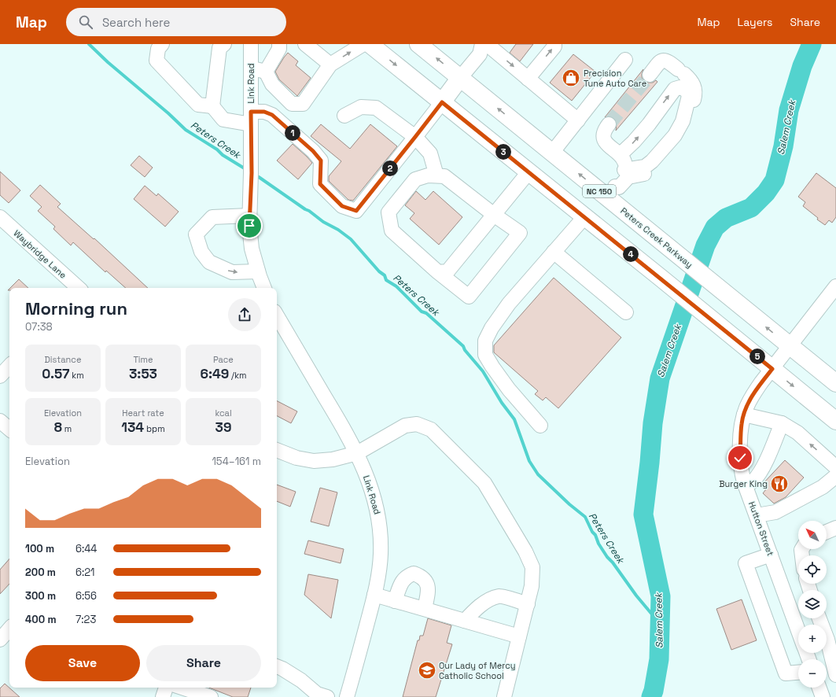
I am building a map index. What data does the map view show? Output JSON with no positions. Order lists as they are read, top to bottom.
{
  "streets": {
    "main road": ["NC 150", "Peters Creek Parkway"],
    "street": ["Link Road", "Waybridge Lane", "Hutton Street"]
  },
  "crossings": [
    ["Peters Creek Parkway", "Hutton Street"]
  ],
  "water": ["Salem Creek", "Peters Creek"],
  "places": {
    "shop": ["Precision Tune Auto Care"],
    "restaurant": ["Burger King"],
    "school or university": ["Our Lady of Mercy Catholic School"]
  },
  "north": "top left",
  "page": {
    "header": "Map",
    "search": "Search here",
    "nav": ["Map", "Layers", "Share"],
    "pins": [
      "1",
      "3",
      "2",
      "4",
      "5"
    ],
    "heading": ["Morning run", "07:38"],
    "stats": [
      ["Distance", "0.57 km"],
      ["Time", "3:53"],
      ["Pace", "6:49 /km"],
      ["Elevation", "8 m"],
      ["Heart rate", "134 bpm"],
      ["kcal", "39"]
    ],
    "chart": ["Elevation", "154–161 m"],
    "map_buttons": ["+", "−"],
    "list": [
      {
        "name": "100 m",
        "note": "6:44"
      },
      {
        "name": "200 m",
        "note": "6:21"
      },
      {
        "name": "300 m",
        "note": "6:56"
      },
      {
        "name": "400 m",
        "note": "7:23"
      }
    ],
    "buttons": ["Save", "Share"]
  }
}
